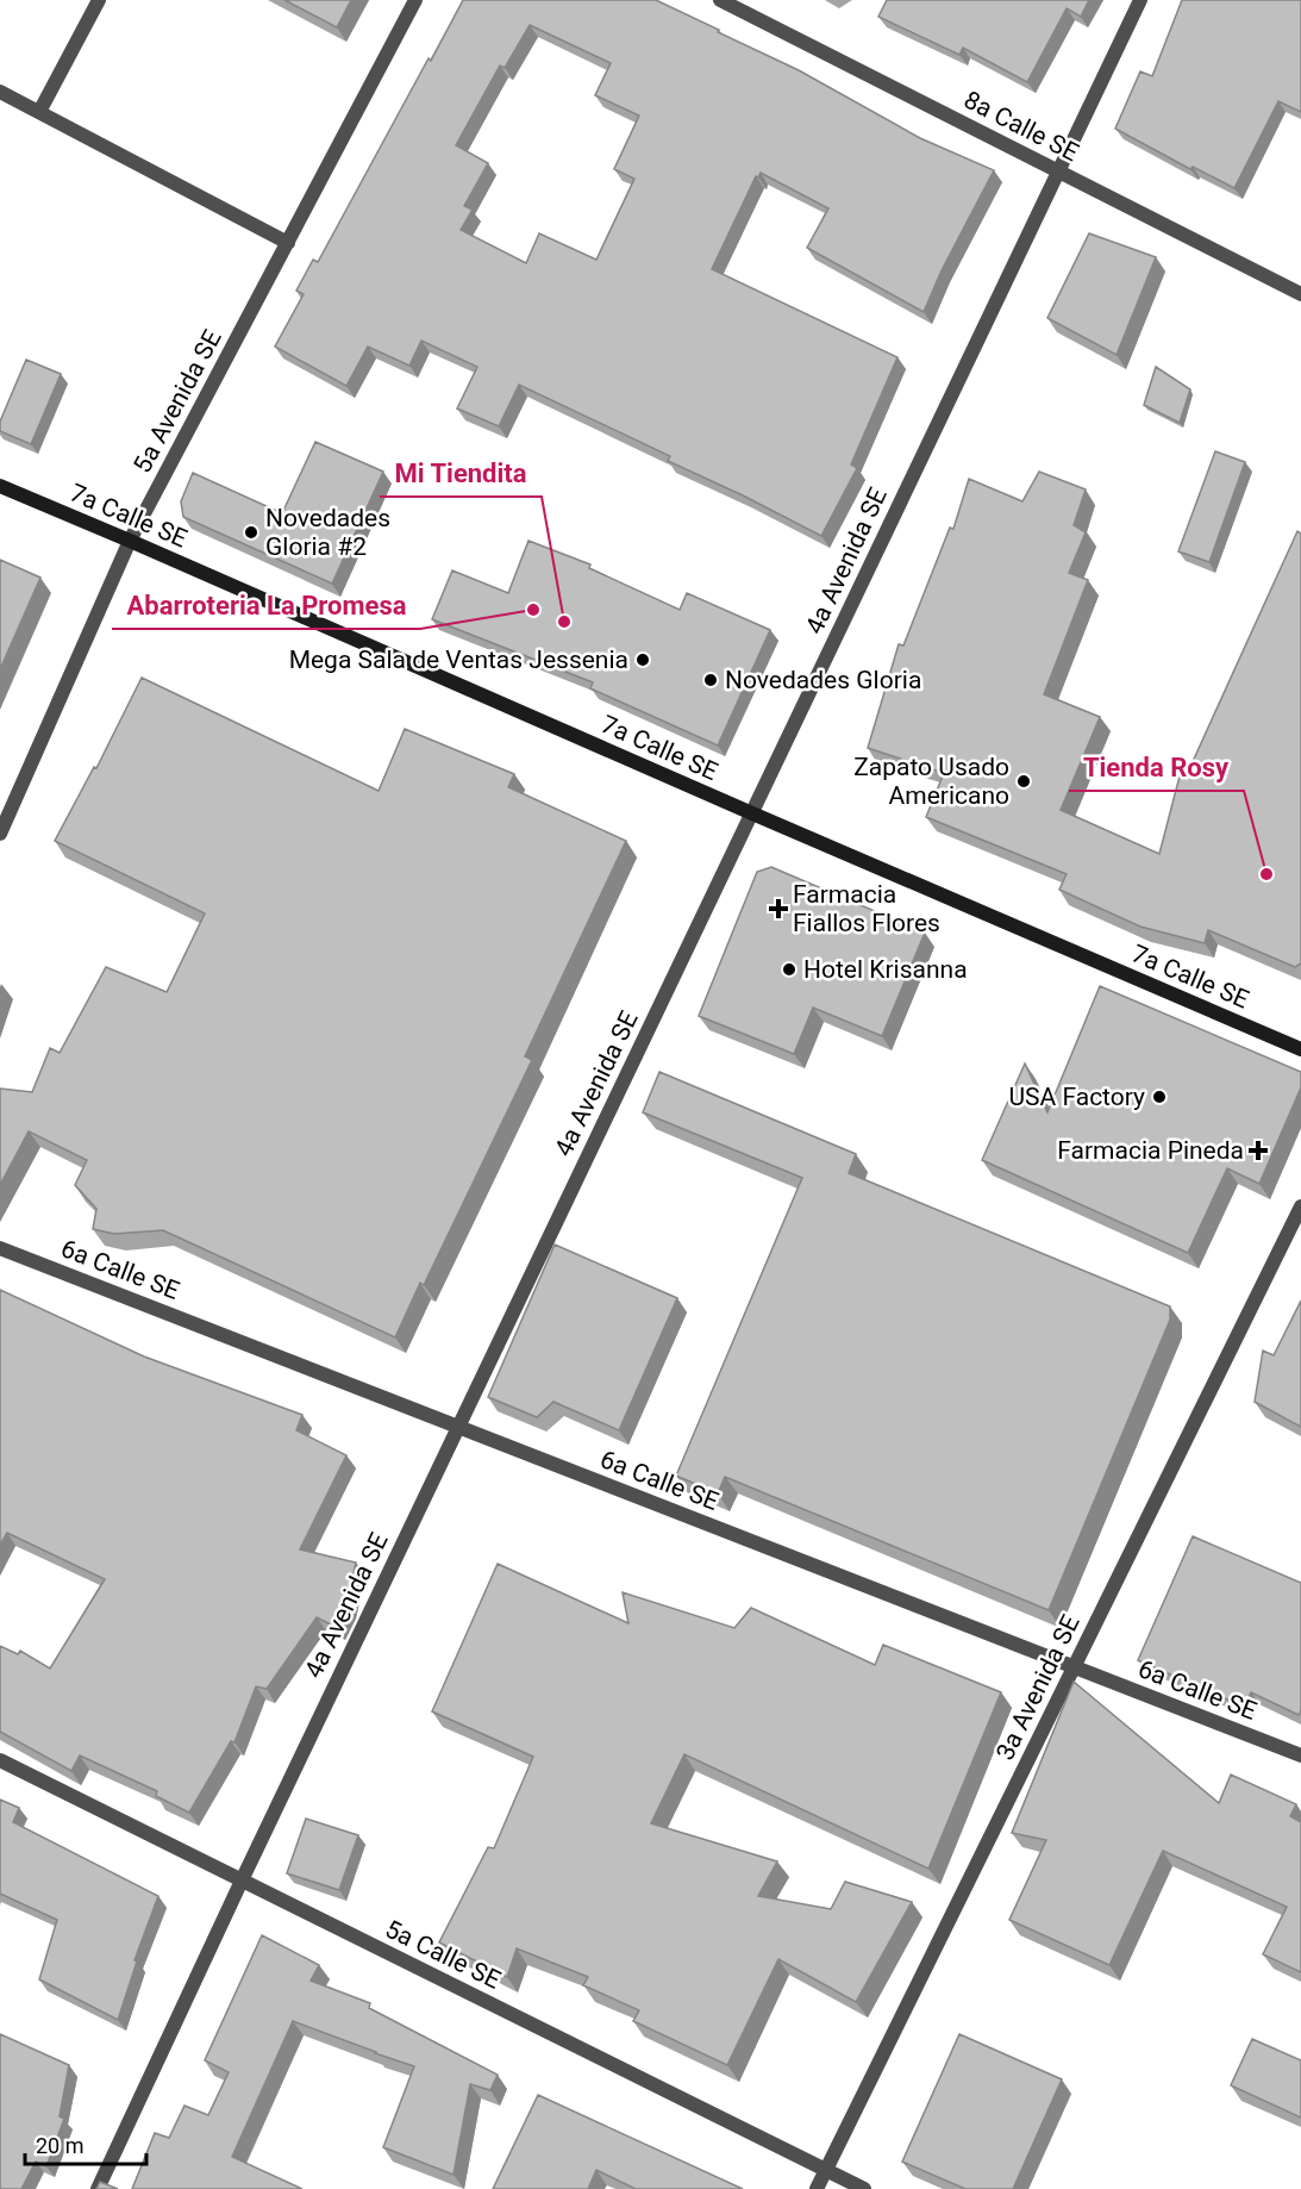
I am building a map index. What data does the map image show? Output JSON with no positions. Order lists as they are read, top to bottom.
{
  "streets": {
    "main road": ["7a Calle SE"],
    "street": [
      "8a Calle SE",
      "5a Avenida SE",
      "4a Avenida SE",
      "6a Calle SE",
      "3a Avenida SE",
      "5a Calle SE"
    ]
  },
  "crossings": [
    ["8a Calle SE", "4a Avenida SE"],
    ["5a Avenida SE", "7a Calle SE"],
    ["7a Calle SE", "4a Avenida SE"],
    ["4a Avenida SE", "6a Calle SE"],
    ["4a Avenida SE", "5a Calle SE"],
    ["6a Calle SE", "3a Avenida SE"],
    ["3a Avenida SE", "5a Calle SE"]
  ],
  "places": {
    "other": [
      "Novedades Gloria #2",
      "Abarroteria La Promesa",
      "Mi Tiendita",
      "Mega Sala de Ventas Jessenia",
      "Novedades Gloria",
      "Zapato Usado Americano",
      "Tienda Rosy",
      "Hotel Krisanna",
      "USA Factory"
    ],
    "health": ["Farmacia Fiallos Flores", "Farmacia Pineda"]
  },
  "scale_bar": "20 m"
}
